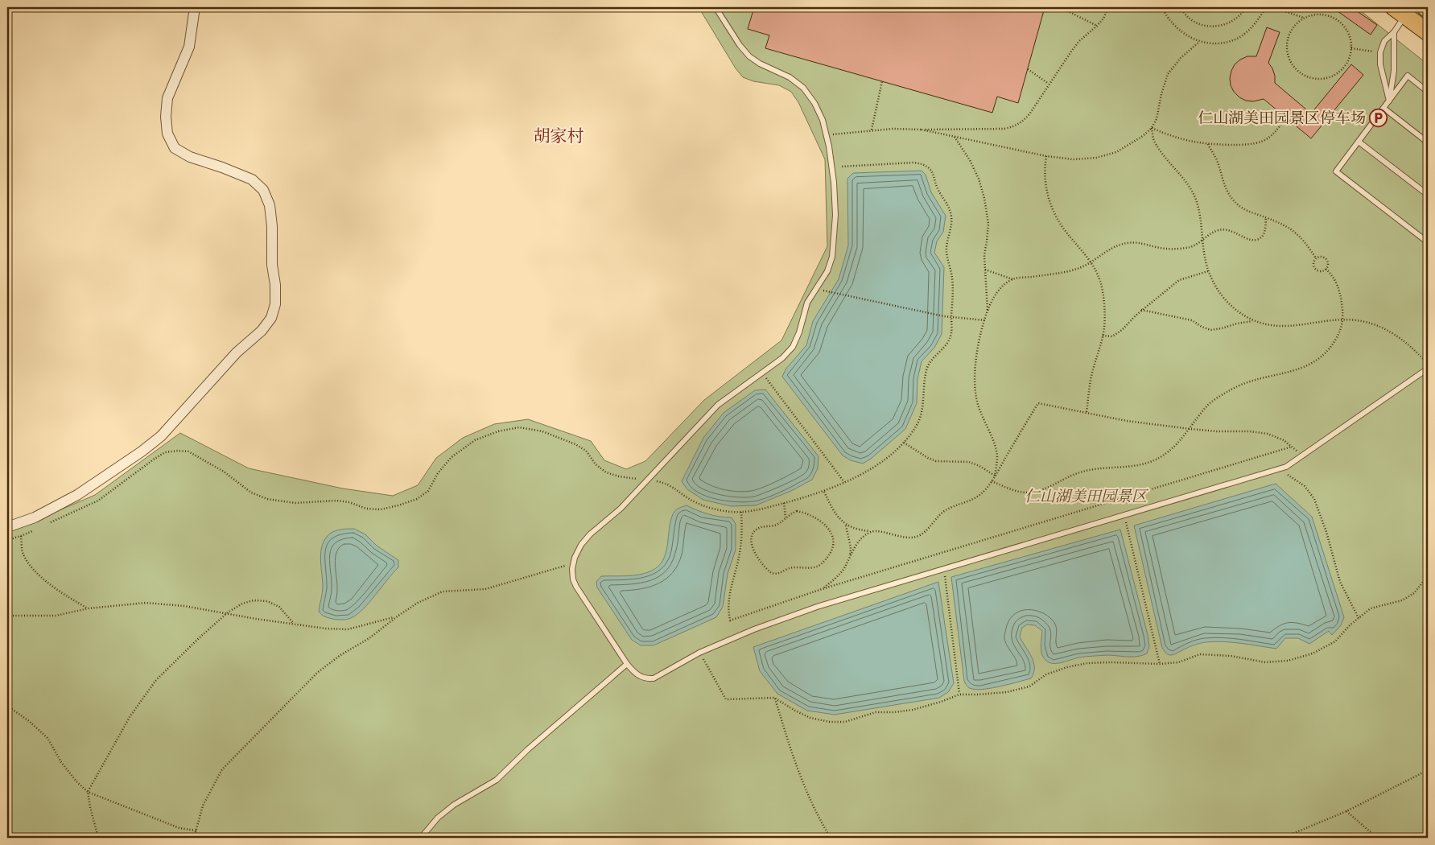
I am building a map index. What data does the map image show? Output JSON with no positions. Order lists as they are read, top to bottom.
{
  "districts": ["胡家村"],
  "parks": ["仁山湖美田园景区"],
  "places": {
    "parking": ["仁山湖美田园景区停车场"]
  }
}
